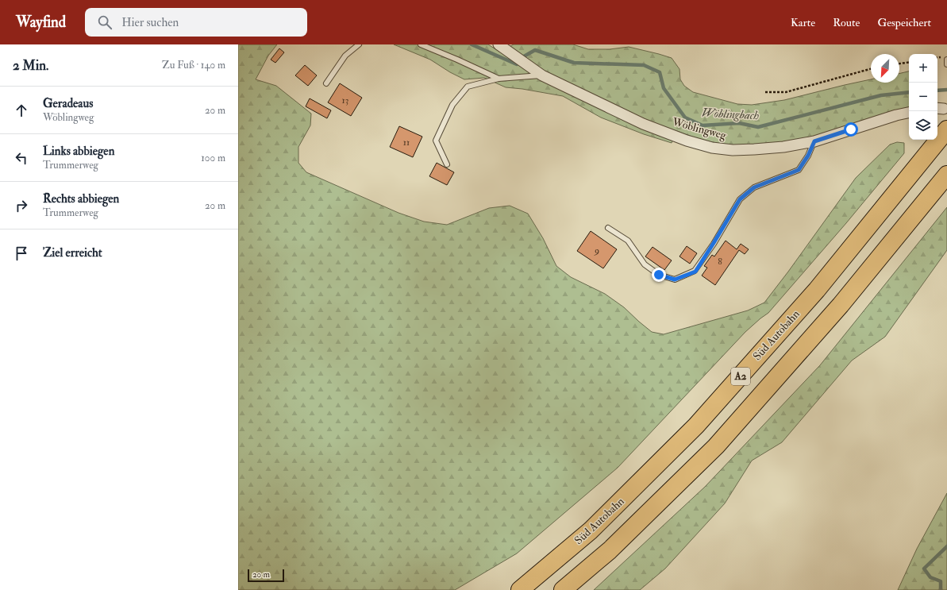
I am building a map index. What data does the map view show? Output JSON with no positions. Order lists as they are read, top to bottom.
{
  "streets": {
    "highway": ["Süd Autobahn", "A2"],
    "street": ["Wöblingweg"]
  },
  "water": ["Wöblingbach"],
  "house_numbers": [
    "13",
    "11",
    "9",
    "8"
  ],
  "scale_bar": "20 m",
  "north": "bottom left",
  "page": {
    "header": "Wayfind",
    "search": "Hier suchen",
    "nav": ["Karte", "Route", "Gespeichert"],
    "heading": ["2 Min.", "Zu Fuß · 140 m"],
    "map_buttons": ["+", "−"],
    "list": [
      ["Geradeaus", "Wöblingweg", "20 m"],
      ["Links abbiegen", "Trummerweg", "100 m"],
      ["Rechts abbiegen", "Trummerweg", "20 m"],
      "Ziel erreicht"
    ],
    "scale": "20 m"
  }
}
